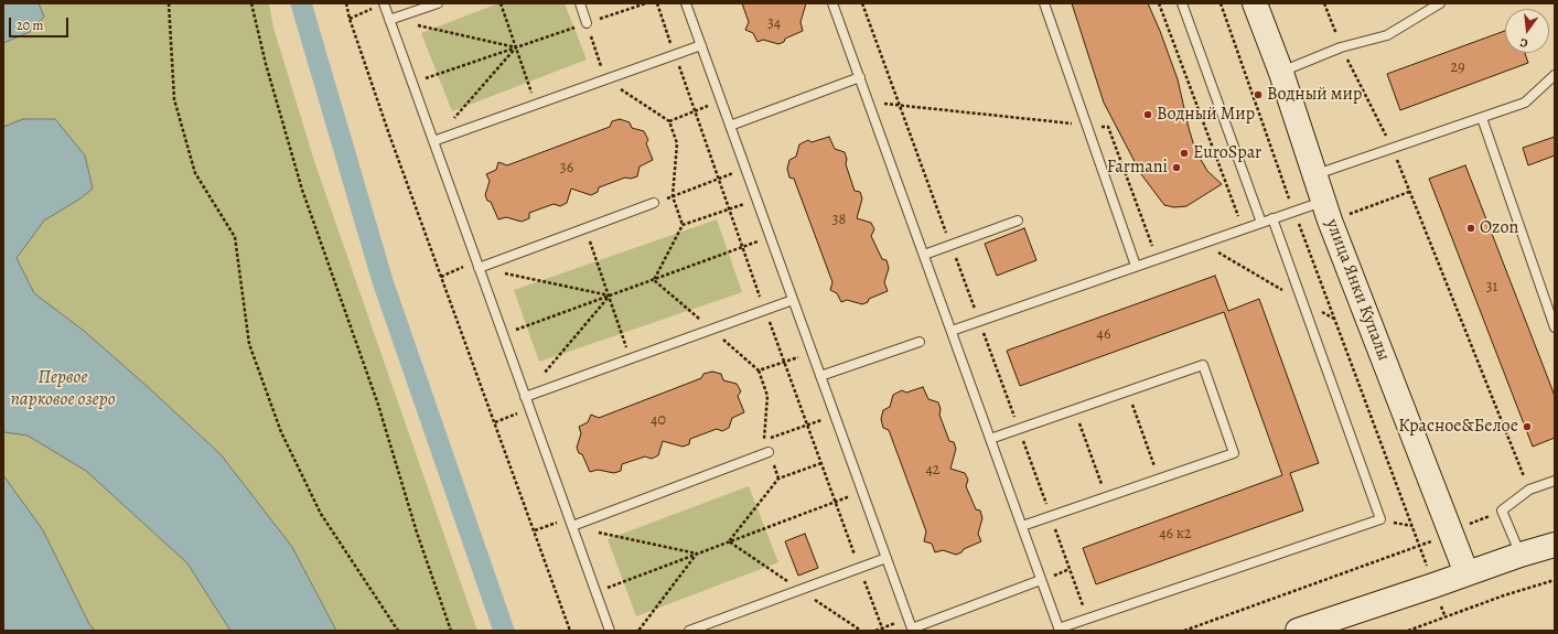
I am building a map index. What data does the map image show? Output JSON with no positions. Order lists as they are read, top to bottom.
{
  "streets": {
    "street": ["улица Янки Купалы"]
  },
  "water": ["Первое парковое озеро"],
  "places": [
    "Водный мир",
    "Водный Мир",
    "EuroSpar",
    "Farmani",
    "Ozon",
    "Красное&Белое"
  ],
  "house_numbers": [
    "34",
    "29",
    "36",
    "38",
    "31",
    "46",
    "40",
    "42",
    "46 к2"
  ],
  "scale_bar": "20 m",
  "north": "bottom"
}
